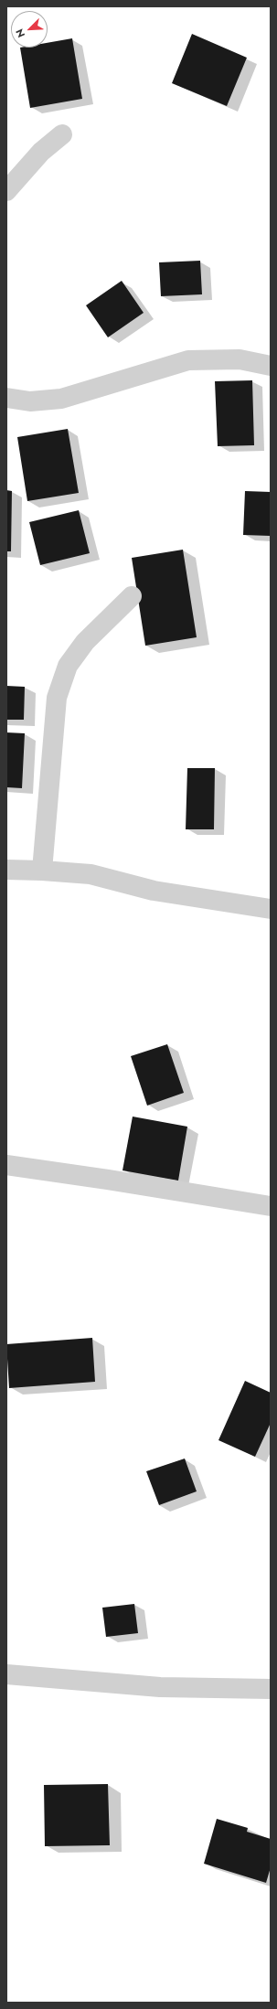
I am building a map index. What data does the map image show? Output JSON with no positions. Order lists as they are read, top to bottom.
{
  "north": "bottom left"
}
